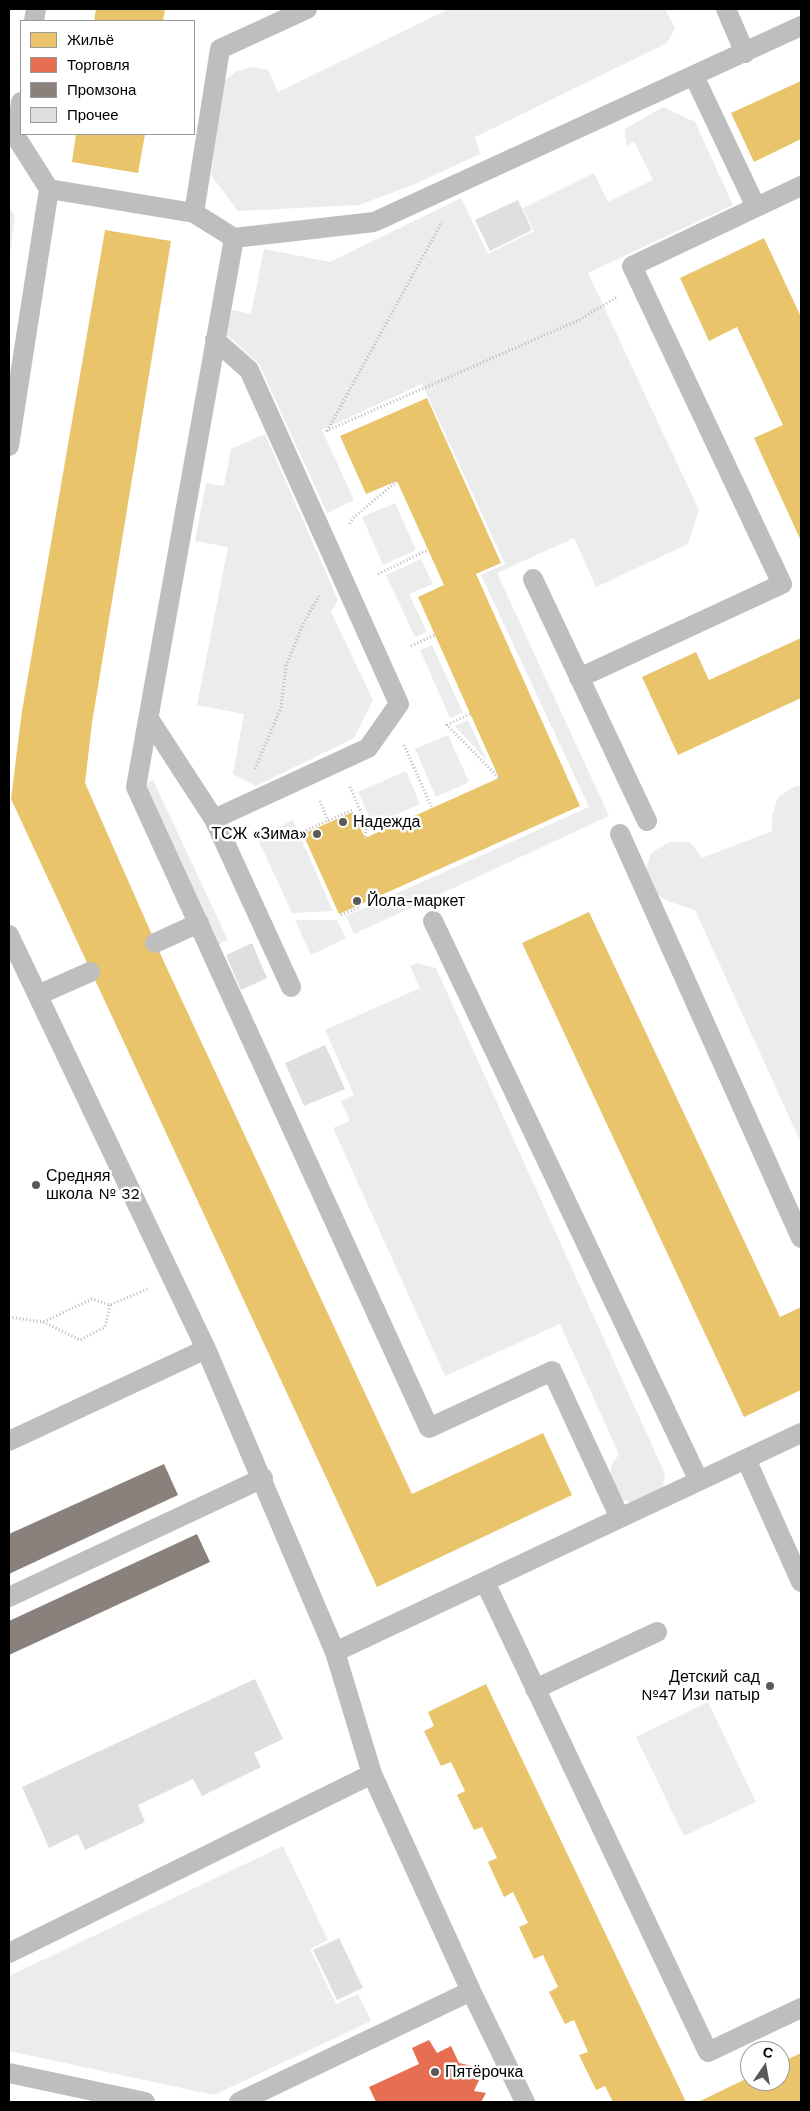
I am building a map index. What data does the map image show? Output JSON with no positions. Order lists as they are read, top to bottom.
{
  "places": [
    "Надежда",
    "ТСЖ «Зима»",
    "Йола-маркет",
    "Средняя школа № 32",
    "Детский сад №47 Изи патыр",
    "Пятёрочка"
  ],
  "legend": [
    "Жильё",
    "Торговля",
    "Промзона",
    "Прочее"
  ],
  "north": "top"
}
